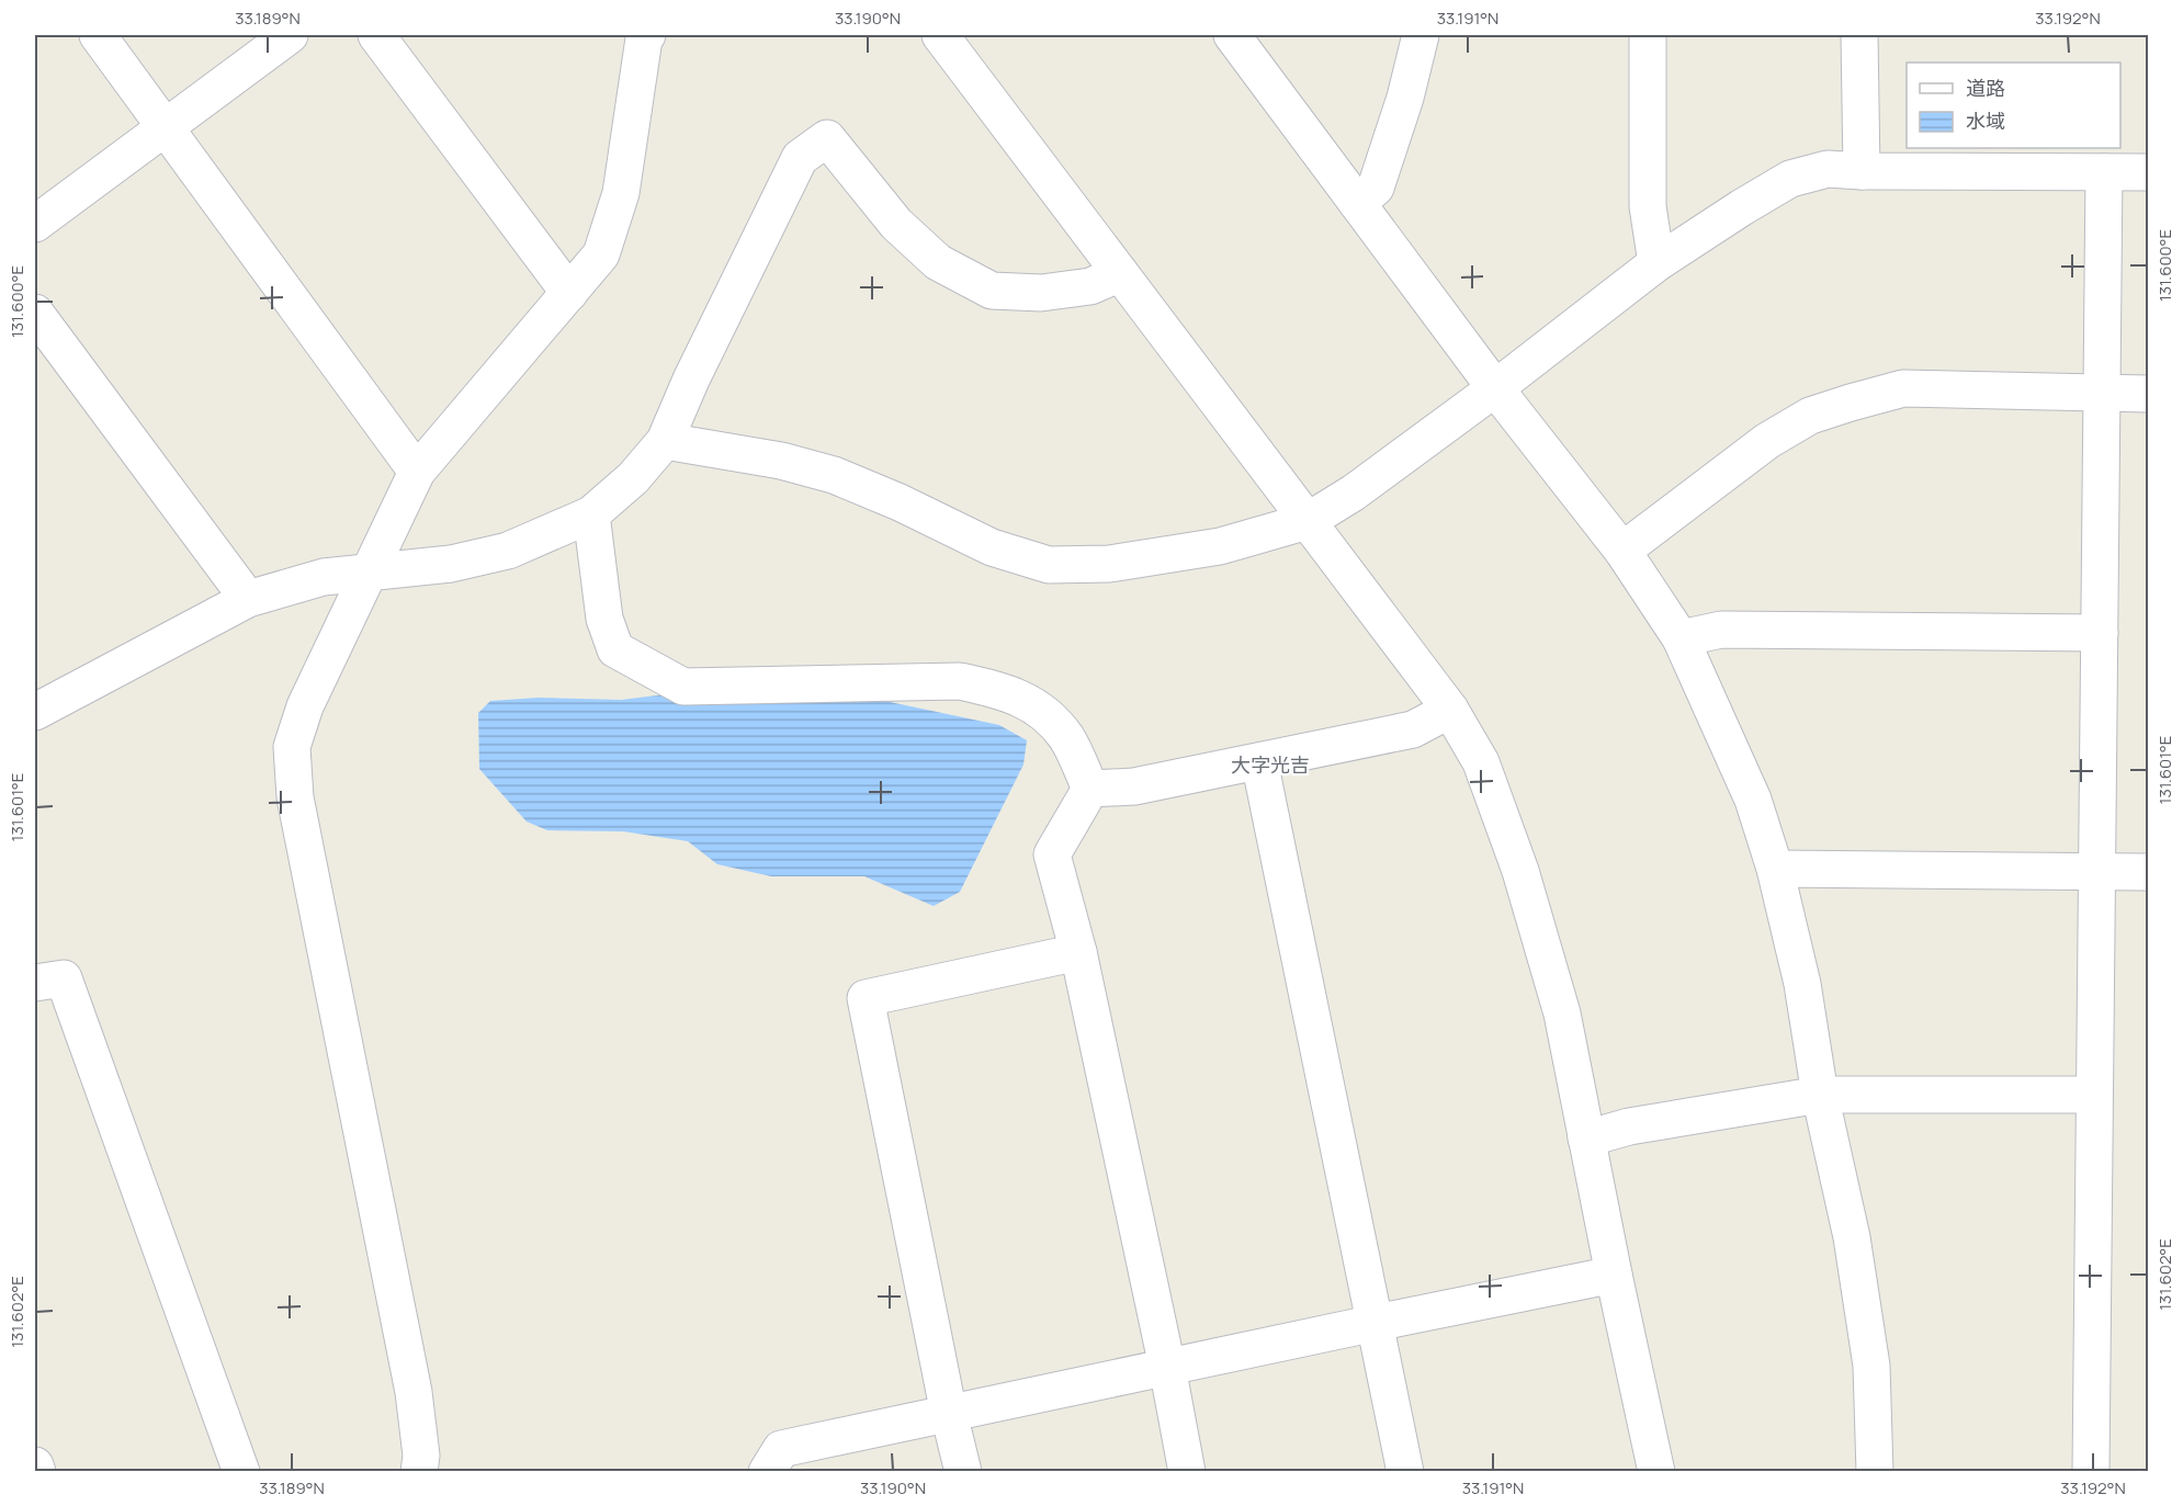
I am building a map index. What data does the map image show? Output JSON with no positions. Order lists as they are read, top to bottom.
{
  "districts": ["大字光吉"],
  "legend": ["道路", "水域"],
  "coordinates": [
    "33.189°N",
    "33.190°N",
    "33.191°N",
    "33.192°N",
    "131.600°E",
    "131.601°E",
    "131.602°E"
  ]
}
